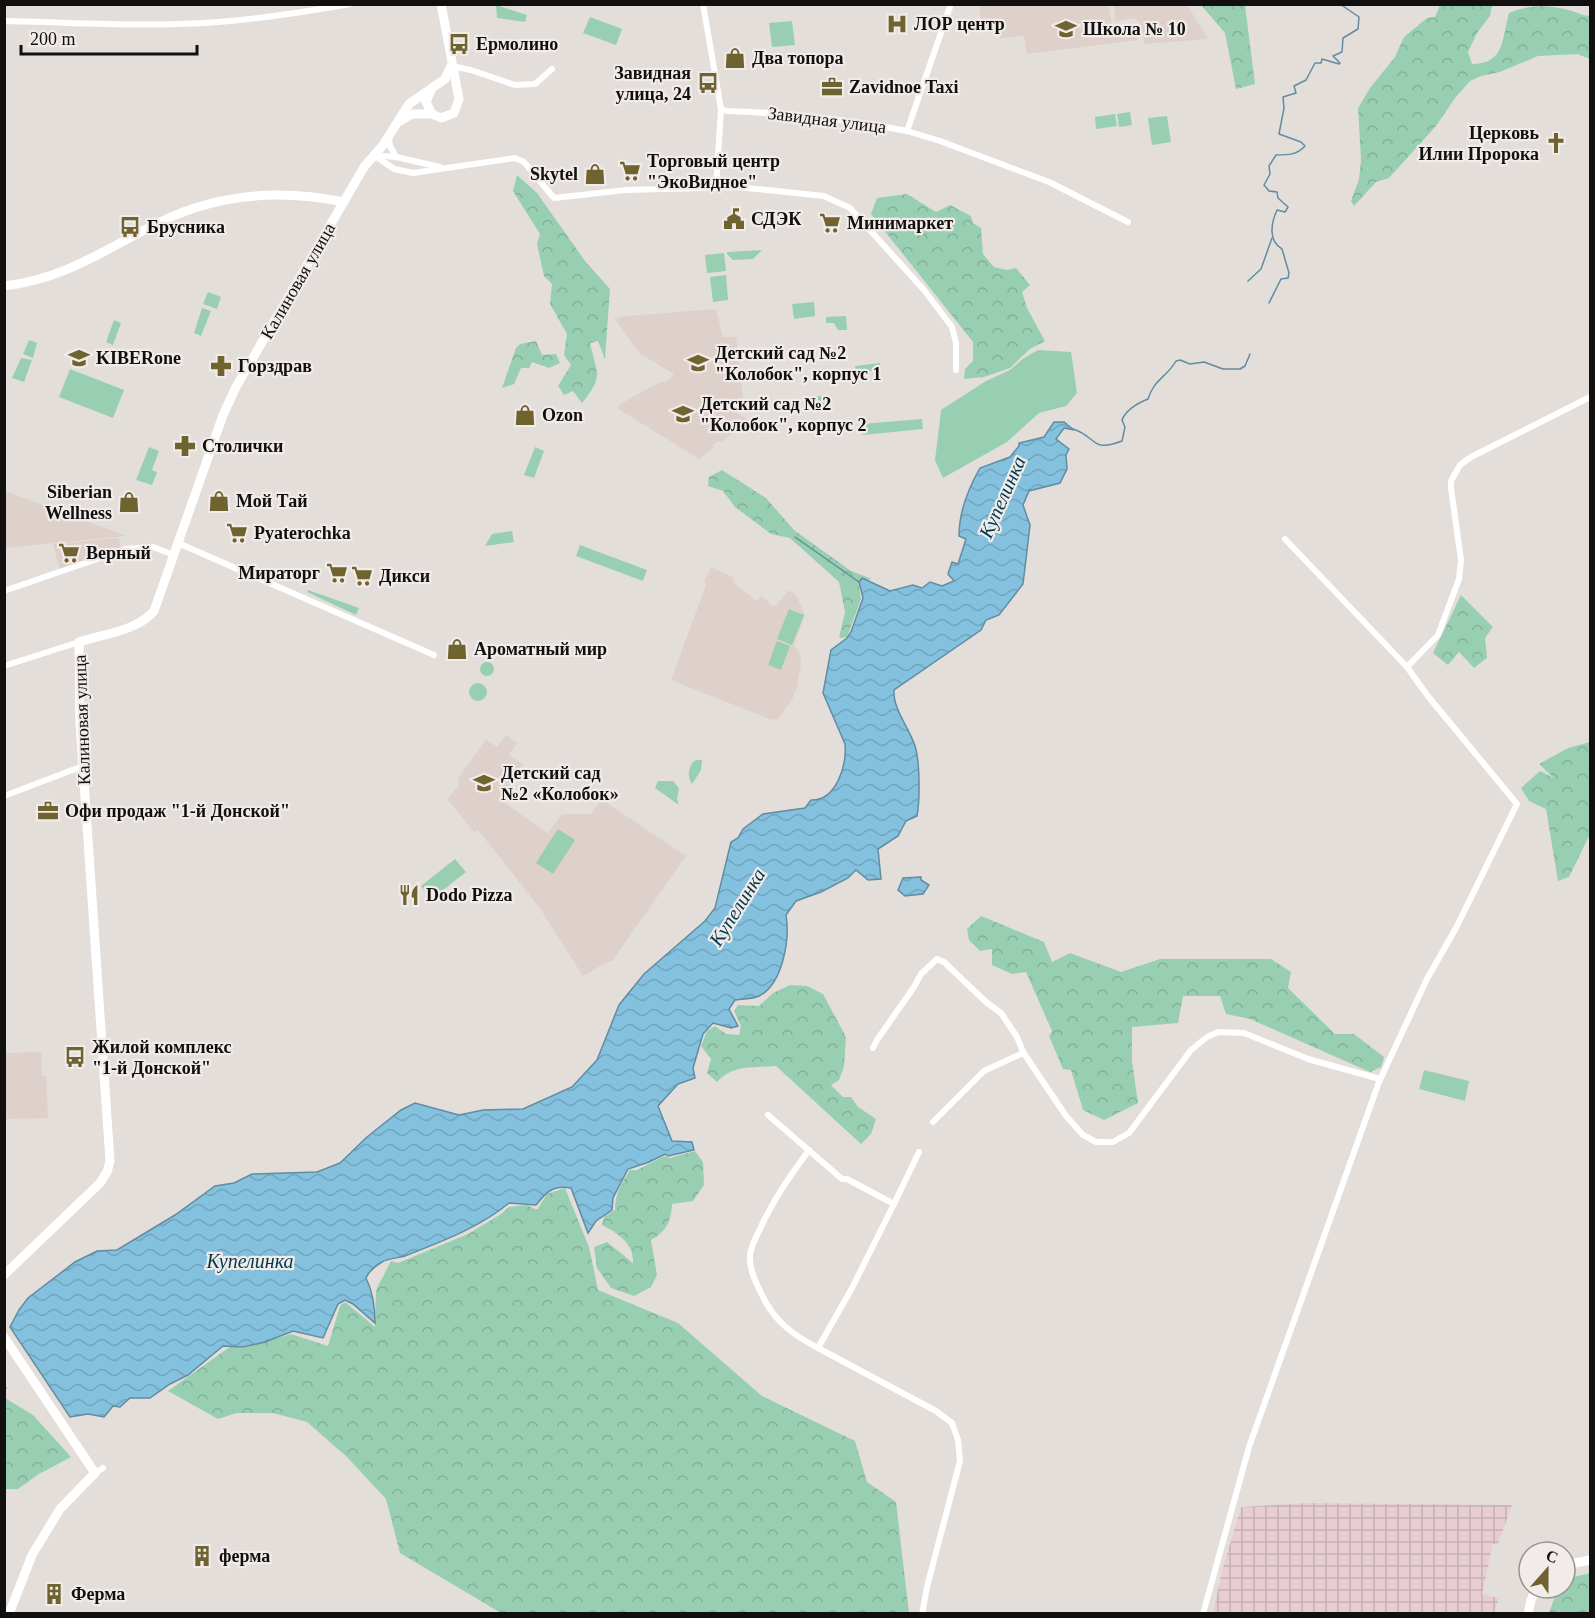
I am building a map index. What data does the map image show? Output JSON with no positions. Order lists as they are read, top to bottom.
{
  "streets": {
    "street": ["Завидная улица", "Калиновая улица"]
  },
  "water": ["Купелинка"],
  "places": {
    "hospital": ["ЛОР центр"],
    "school or university": [
      "Школа № 10",
      "KIBERone",
      "Детский сад №2 \"Колобок\", корпус 1",
      "Детский сад №2 \"Колобок\", корпус 2",
      "Детский сад №2 «Колобок»"
    ],
    "bus stop": [
      "Ермолино",
      "Завидная улица, 24",
      "Брусника",
      "Жилой комплекс \"1-й Донской\""
    ],
    "shop": [
      "Два топора",
      "Skytel",
      "Ozon",
      "Мой Тай",
      "Siberian Wellness",
      "Ароматный мир"
    ],
    "office": ["Zavidnoe Taxi", "Офи продаж \"1-й Донской\""],
    "church": ["Церковь Илии Пророка"],
    "supermarket": [
      "Торговый центр \"ЭкоВидное\"",
      "Минимаркет",
      "Pyaterochka",
      "Верный",
      "Мираторг",
      "Дикси"
    ],
    "public building": ["СДЭК"],
    "pharmacy": ["Горздрав", "Столички"],
    "restaurant": ["Dodo Pizza"],
    "building": ["ферма", "Ферма"]
  },
  "scale_bar": "200 m",
  "north": "top"
}
